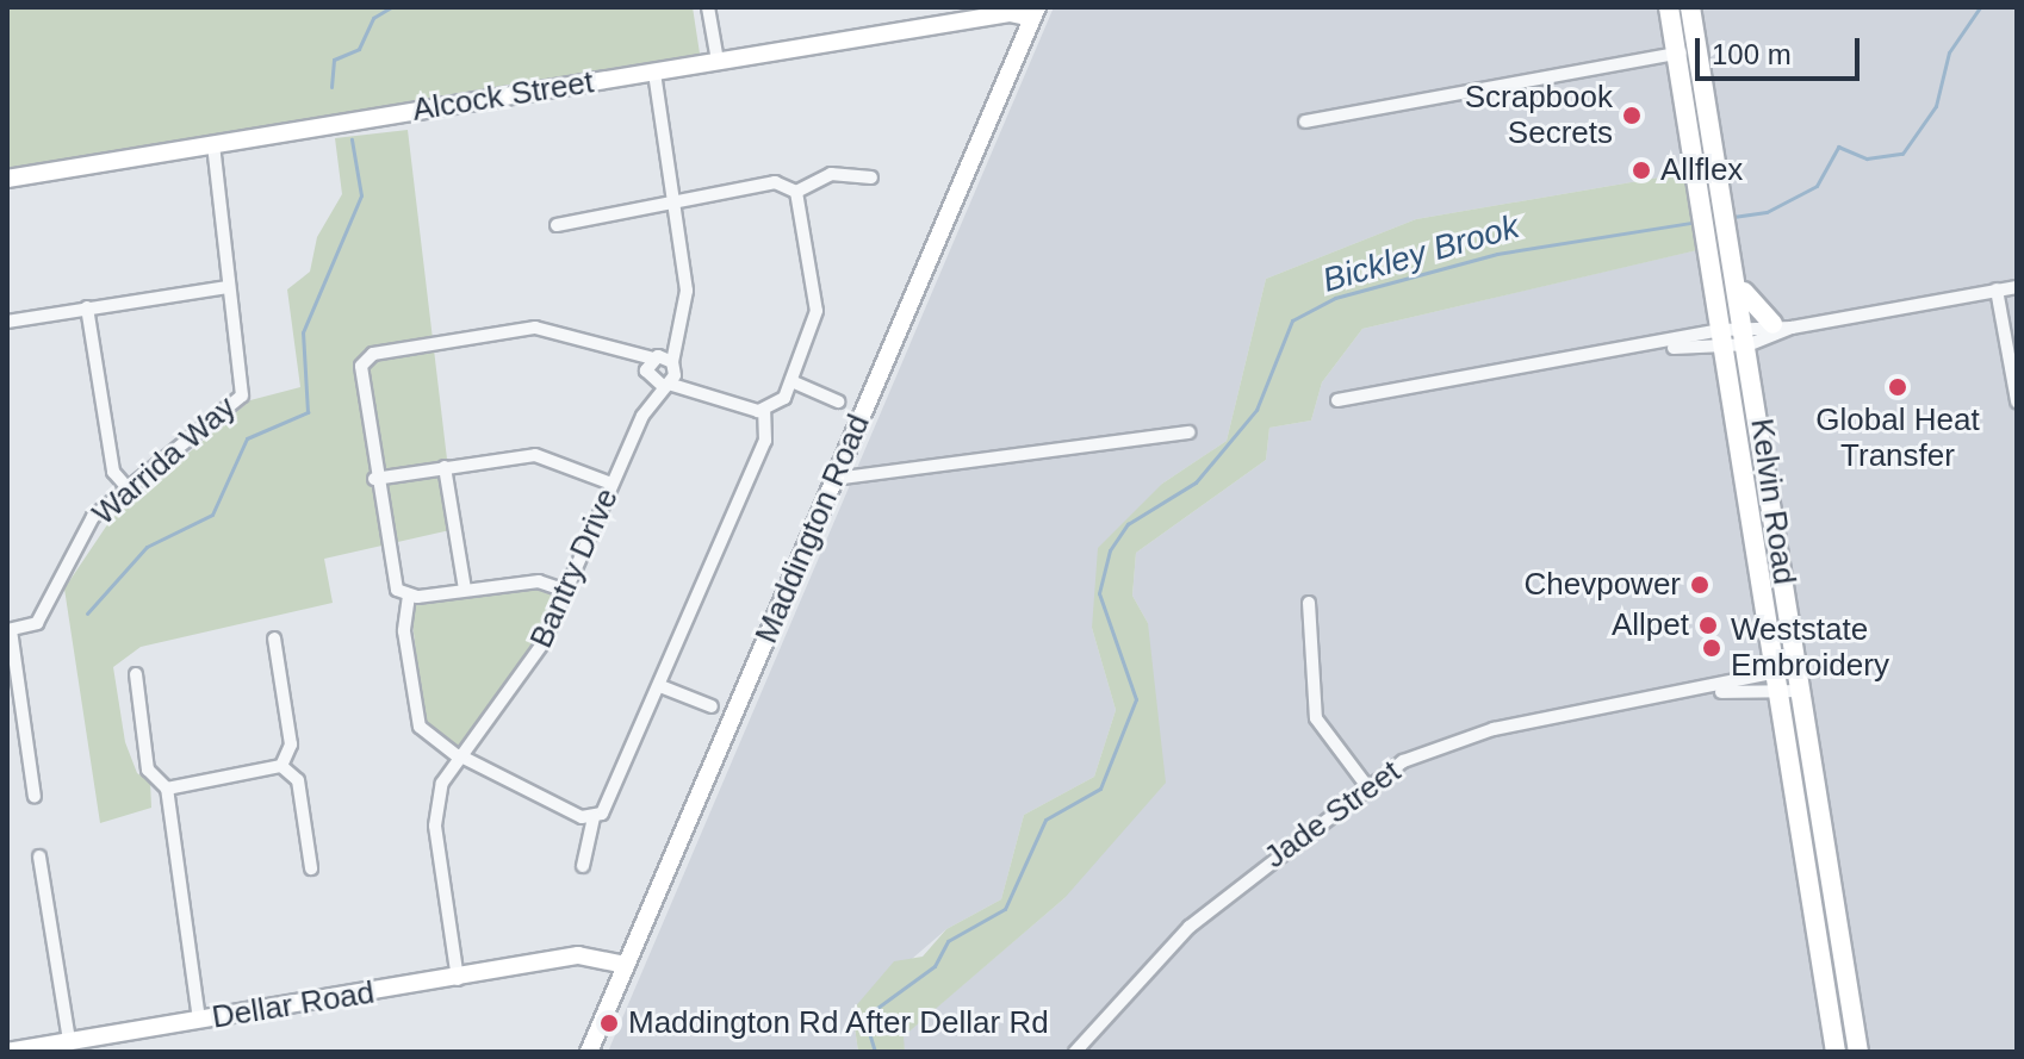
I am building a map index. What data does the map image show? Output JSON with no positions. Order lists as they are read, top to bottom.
{
  "streets": {
    "main road": [
      "Alcock Street",
      "Kelvin Road",
      "Maddington Road",
      "Dellar Road"
    ],
    "street": ["Warrida Way", "Bantry Drive", "Jade Street"]
  },
  "crossings": [
    ["Alcock Street", "Warrida Way"],
    ["Alcock Street", "Maddington Road"],
    ["Kelvin Road", "Jade Street"],
    ["Maddington Road", "Dellar Road"],
    ["Bantry Drive", "Dellar Road"]
  ],
  "water": ["Bickley Brook"],
  "places": [
    "Scrapbook Secrets",
    "Allflex",
    "Global Heat Transfer",
    "Chevpower",
    "Allpet",
    "Weststate Embroidery",
    "Maddington Rd After Dellar Rd"
  ],
  "scale_bar": "100 m"
}
